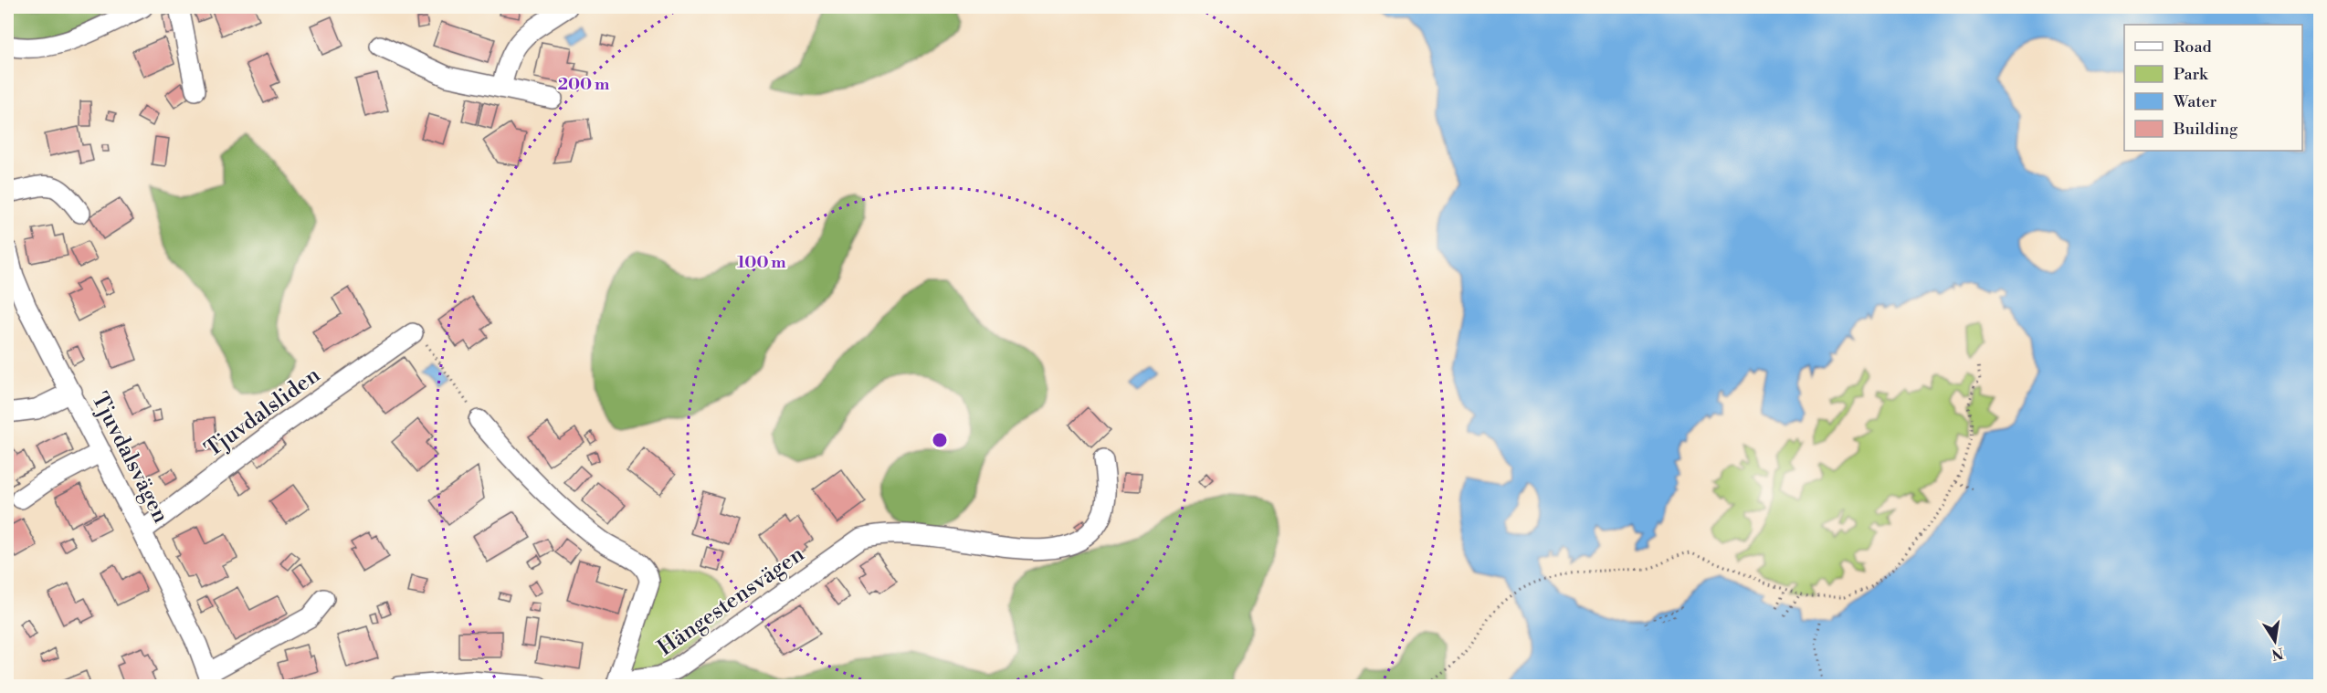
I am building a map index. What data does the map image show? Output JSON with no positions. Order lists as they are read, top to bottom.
{
  "streets": {
    "street": ["Tjuvdalsliden", "Tjuvdalsvägen", "Hängestensvägen"]
  },
  "crossings": [
    ["Tjuvdalsliden", "Tjuvdalsvägen"]
  ],
  "legend": [
    "Road",
    "Park",
    "Water",
    "Building"
  ],
  "north": "bottom",
  "rings": ["200 m", "100 m"]
}
